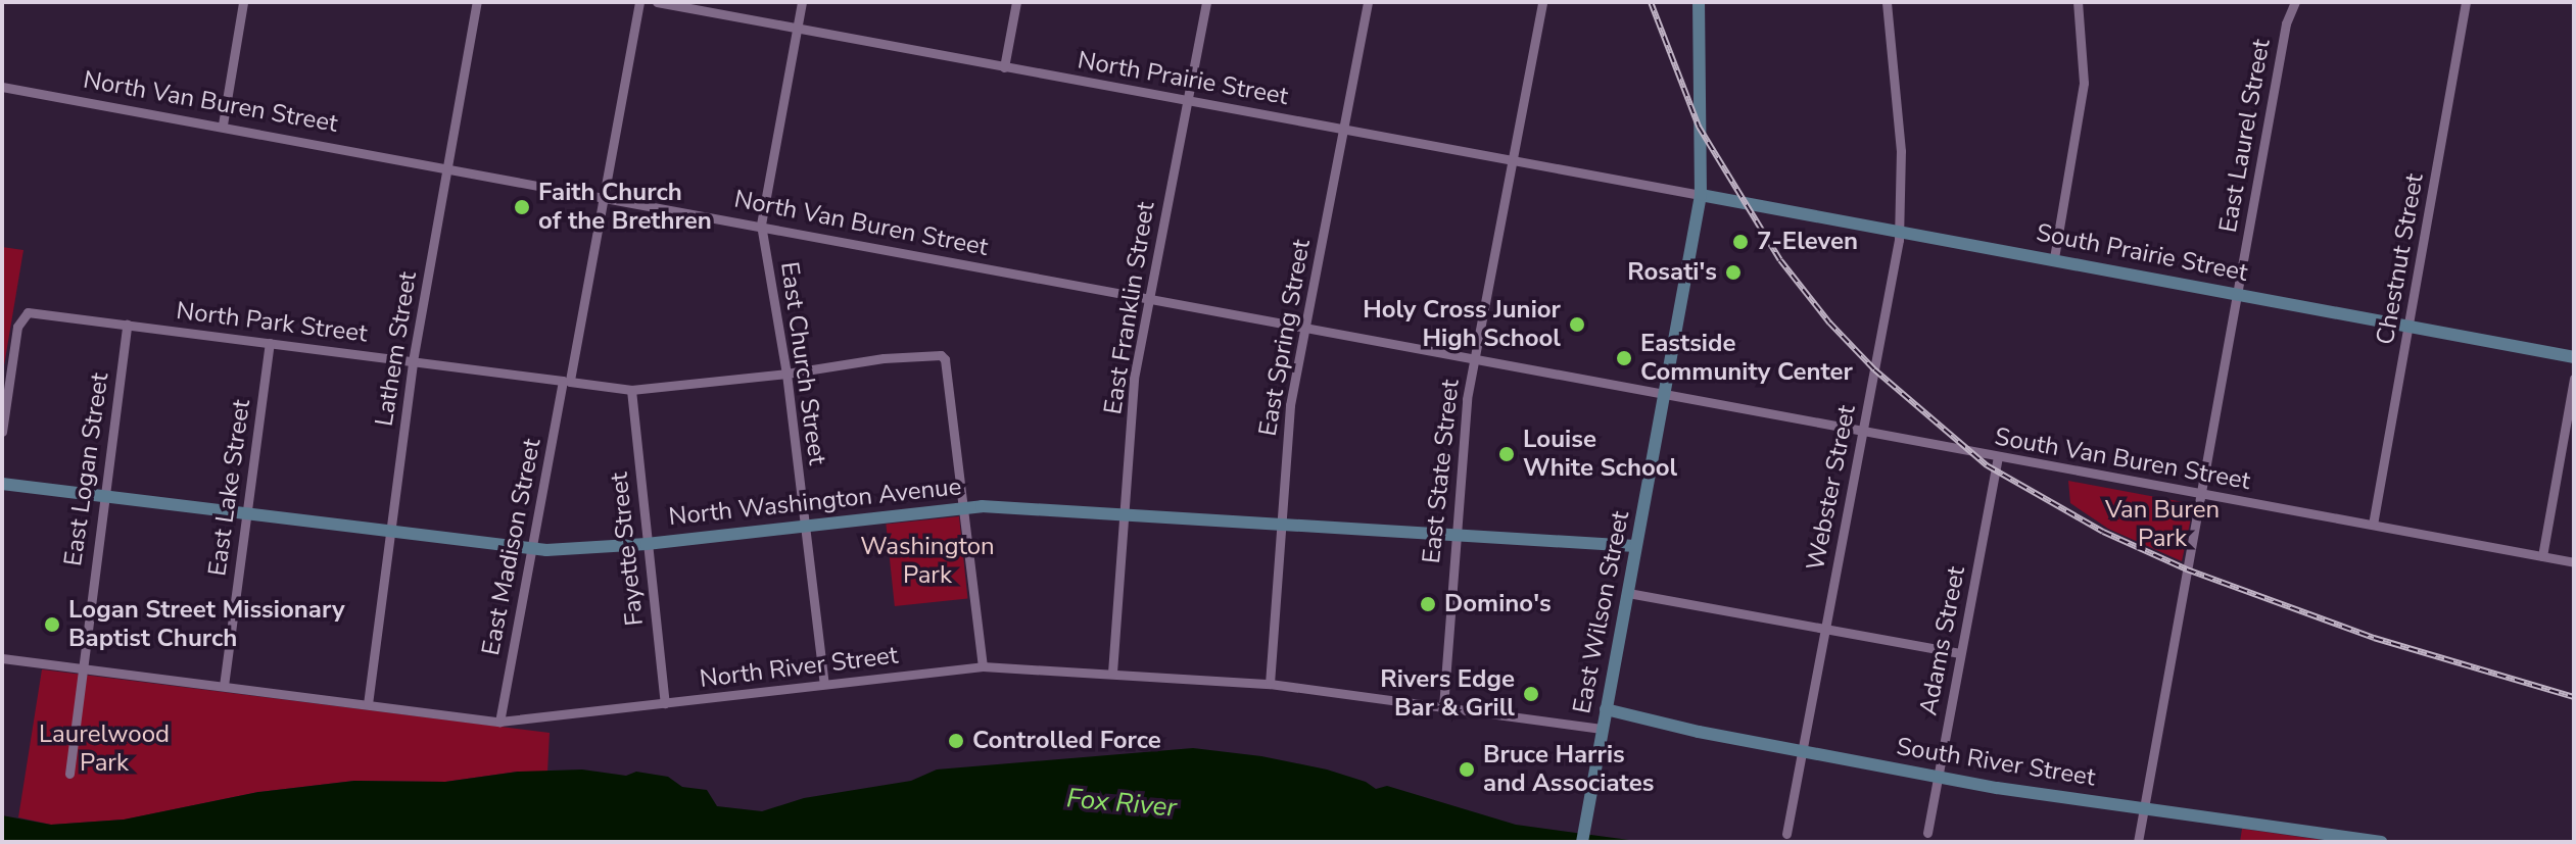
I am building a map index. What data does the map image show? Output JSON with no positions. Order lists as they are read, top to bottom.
{
  "streets": {
    "main road": [
      "South Prairie Street",
      "North Washington Avenue",
      "East Wilson Street",
      "South River Street"
    ],
    "street": [
      "North Prairie Street",
      "North Van Buren Street",
      "East Laurel Street",
      "Chestnut Street",
      "East Franklin Street",
      "North Park Street",
      "East Spring Street",
      "Lathem Street",
      "East Church Street",
      "South Van Buren Street",
      "East Logan Street",
      "East State Street",
      "East Lake Street",
      "Webster Street",
      "East Madison Street",
      "Fayette Street",
      "Adams Street",
      "North River Street"
    ]
  },
  "crossings": [
    ["North Prairie Street", "South Prairie Street"],
    ["North Prairie Street", "East Franklin Street"],
    ["North Prairie Street", "East Spring Street"],
    ["North Prairie Street", "East Church Street"],
    ["North Prairie Street", "East State Street"],
    ["North Prairie Street", "East Wilson Street"],
    ["North Van Buren Street", "East Franklin Street"],
    ["North Van Buren Street", "East Spring Street"],
    ["North Van Buren Street", "Lathem Street"],
    ["North Van Buren Street", "East Church Street"],
    ["North Van Buren Street", "South Van Buren Street"],
    ["North Van Buren Street", "East State Street"],
    ["North Van Buren Street", "East Madison Street"],
    ["North Van Buren Street", "East Wilson Street"],
    ["East Laurel Street", "South Prairie Street"],
    ["East Laurel Street", "South Van Buren Street"],
    ["East Laurel Street", "South River Street"],
    ["South Prairie Street", "Chestnut Street"],
    ["South Prairie Street", "Webster Street"],
    ["South Prairie Street", "East Wilson Street"],
    ["Chestnut Street", "South Van Buren Street"],
    ["East Franklin Street", "North Washington Avenue"],
    ["East Franklin Street", "North River Street"],
    ["North Park Street", "Lathem Street"],
    ["North Park Street", "East Church Street"],
    ["North Park Street", "East Logan Street"],
    ["North Park Street", "East Lake Street"],
    ["North Park Street", "North Washington Avenue"],
    ["North Park Street", "East Madison Street"],
    ["North Park Street", "Fayette Street"],
    ["East Spring Street", "North Washington Avenue"],
    ["East Spring Street", "North River Street"],
    ["Lathem Street", "North Washington Avenue"],
    ["Lathem Street", "North River Street"],
    ["East Church Street", "North Washington Avenue"],
    ["East Church Street", "North River Street"],
    ["South Van Buren Street", "Webster Street"],
    ["South Van Buren Street", "East Wilson Street"],
    ["South Van Buren Street", "Adams Street"],
    ["East Logan Street", "North Washington Avenue"],
    ["East Logan Street", "North River Street"],
    ["East State Street", "North Washington Avenue"],
    ["East State Street", "North River Street"],
    ["East Lake Street", "North Washington Avenue"],
    ["East Lake Street", "North River Street"],
    ["Webster Street", "South River Street"],
    ["North Washington Avenue", "East Madison Street"],
    ["North Washington Avenue", "Fayette Street"],
    ["North Washington Avenue", "East Wilson Street"],
    ["East Madison Street", "North River Street"],
    ["Fayette Street", "North River Street"],
    ["East Wilson Street", "North River Street"],
    ["East Wilson Street", "South River Street"],
    ["Adams Street", "South River Street"]
  ],
  "water": ["Fox River"],
  "parks": ["Van Buren Park", "Washington Park", "Laurelwood Park"],
  "places": [
    "Faith Church of the Brethren",
    "7-Eleven",
    "Rosati's",
    "Holy Cross Junior High School",
    "Eastside Community Center",
    "Louise White School",
    "Domino's",
    "Logan Street Missionary Baptist Church",
    "Rivers Edge Bar & Grill",
    "Controlled Force",
    "Bruce Harris and Associates"
  ]
}
